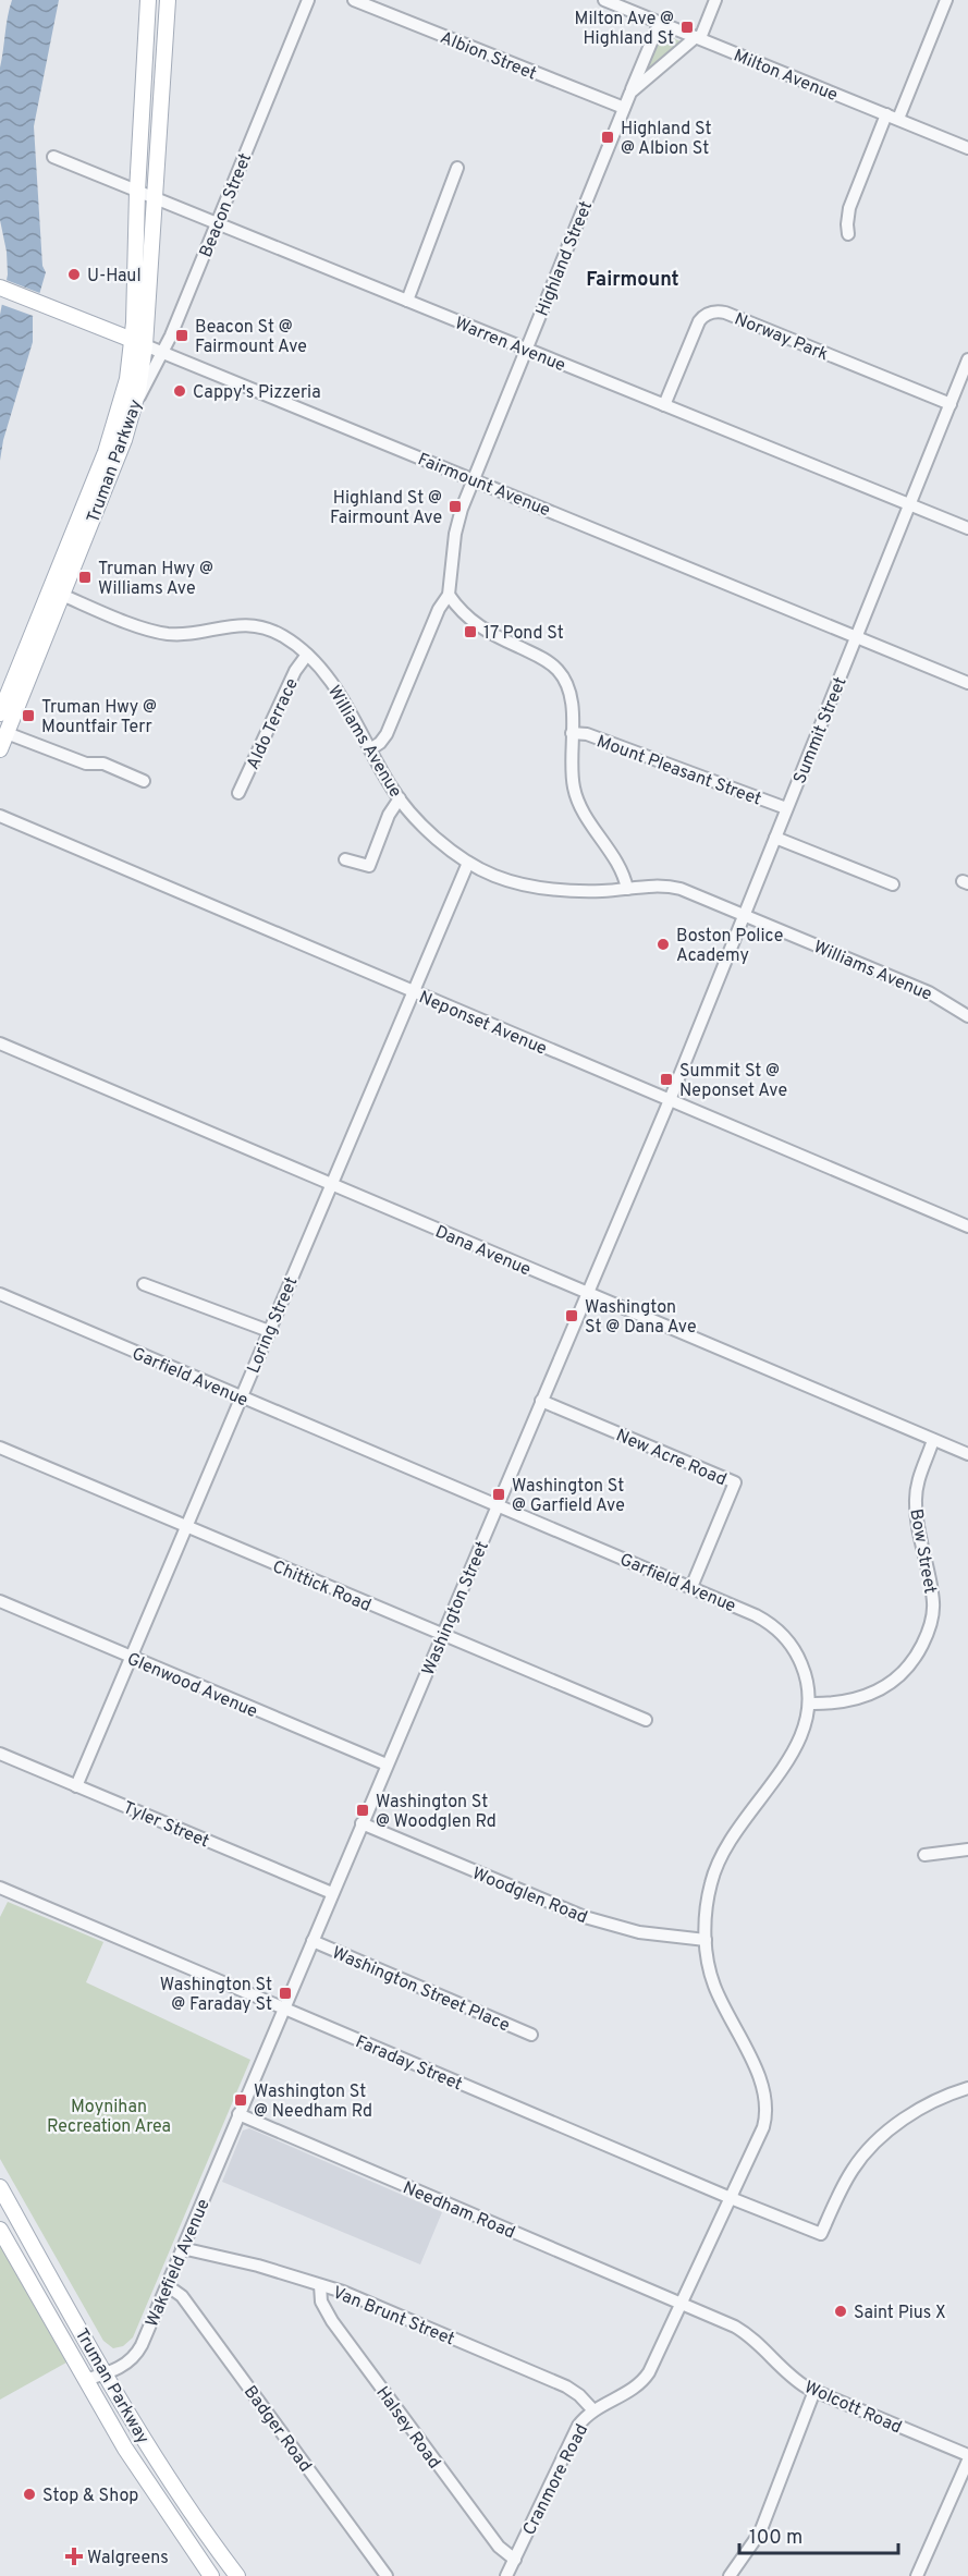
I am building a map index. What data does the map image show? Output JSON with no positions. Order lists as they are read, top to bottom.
{
  "streets": {
    "main road": ["Truman Parkway", "Fairmount Avenue"],
    "street": [
      "Albion Street",
      "Milton Avenue",
      "Beacon Street",
      "Highland Street",
      "Norway Park",
      "Warren Avenue",
      "Aldo Terrace",
      "Summit Street",
      "Williams Avenue",
      "Mount Pleasant Street",
      "Neponset Avenue",
      "Dana Avenue",
      "Loring Street",
      "Garfield Avenue",
      "New Acre Road",
      "Bow Street",
      "Chittick Road",
      "Washington Street",
      "Glenwood Avenue",
      "Tyler Street",
      "Woodglen Road",
      "Washington Street Place",
      "Faraday Street",
      "Needham Road",
      "Wakefield Avenue",
      "Van Brunt Street",
      "Wolcott Road",
      "Halsey Road",
      "Badger Road",
      "Cranmore Road"
    ]
  },
  "crossings": [
    ["Albion Street", "Highland Street"],
    ["Milton Avenue", "Highland Street"],
    ["Beacon Street", "Warren Avenue"],
    ["Beacon Street", "Truman Parkway"],
    ["Beacon Street", "Fairmount Avenue"],
    ["Highland Street", "Warren Avenue"],
    ["Highland Street", "Fairmount Avenue"],
    ["Highland Street", "Williams Avenue"],
    ["Norway Park", "Warren Avenue"],
    ["Norway Park", "Summit Street"],
    ["Warren Avenue", "Truman Parkway"],
    ["Warren Avenue", "Summit Street"],
    ["Truman Parkway", "Fairmount Avenue"],
    ["Truman Parkway", "Williams Avenue"],
    ["Truman Parkway", "Wakefield Avenue"],
    ["Fairmount Avenue", "Summit Street"],
    ["Aldo Terrace", "Williams Avenue"],
    ["Summit Street", "Williams Avenue"],
    ["Summit Street", "Mount Pleasant Street"],
    ["Summit Street", "Neponset Avenue"],
    ["Summit Street", "Washington Street"],
    ["Williams Avenue", "Loring Street"],
    ["Neponset Avenue", "Loring Street"],
    ["Neponset Avenue", "Washington Street"],
    ["Dana Avenue", "Loring Street"],
    ["Dana Avenue", "Bow Street"],
    ["Dana Avenue", "Washington Street"],
    ["Loring Street", "Garfield Avenue"],
    ["Loring Street", "Chittick Road"],
    ["Loring Street", "Glenwood Avenue"],
    ["Loring Street", "Tyler Street"],
    ["Garfield Avenue", "New Acre Road"],
    ["Garfield Avenue", "Bow Street"],
    ["Garfield Avenue", "Washington Street"],
    ["Garfield Avenue", "Woodglen Road"],
    ["Garfield Avenue", "Faraday Street"],
    ["Garfield Avenue", "Cranmore Road"],
    ["New Acre Road", "Washington Street"],
    ["Chittick Road", "Washington Street"],
    ["Washington Street", "Glenwood Avenue"],
    ["Washington Street", "Tyler Street"],
    ["Washington Street", "Woodglen Road"],
    ["Washington Street", "Washington Street Place"],
    ["Washington Street", "Faraday Street"],
    ["Washington Street", "Needham Road"],
    ["Washington Street", "Wakefield Avenue"],
    ["Faraday Street", "Cranmore Road"],
    ["Needham Road", "Wakefield Avenue"],
    ["Needham Road", "Wolcott Road"],
    ["Needham Road", "Cranmore Road"],
    ["Wakefield Avenue", "Van Brunt Street"],
    ["Wakefield Avenue", "Badger Road"],
    ["Van Brunt Street", "Halsey Road"],
    ["Van Brunt Street", "Cranmore Road"],
    ["Wolcott Road", "Cranmore Road"],
    ["Halsey Road", "Cranmore Road"]
  ],
  "districts": ["Fairmount"],
  "parks": ["Moynihan Recreation Area"],
  "places": {
    "transit": [
      "Milton Ave @ Highland St",
      "Highland St @ Albion St",
      "Beacon St @ Fairmount Ave",
      "Highland St @ Fairmount Ave",
      "Truman Hwy @ Williams Ave",
      "17 Pond St",
      "Truman Hwy @ Mountfair Terr",
      "Summit St @ Neponset Ave",
      "Washington St @ Dana Ave",
      "Washington St @ Garfield Ave",
      "Washington St @ Woodglen Rd",
      "Washington St @ Faraday St",
      "Washington St @ Needham Rd"
    ],
    "other": [
      "U-Haul",
      "Cappy's Pizzeria",
      "Boston Police Academy",
      "Saint Pius X",
      "Stop & Shop"
    ],
    "health": ["Walgreens"]
  },
  "scale_bar": "100 m"
}
